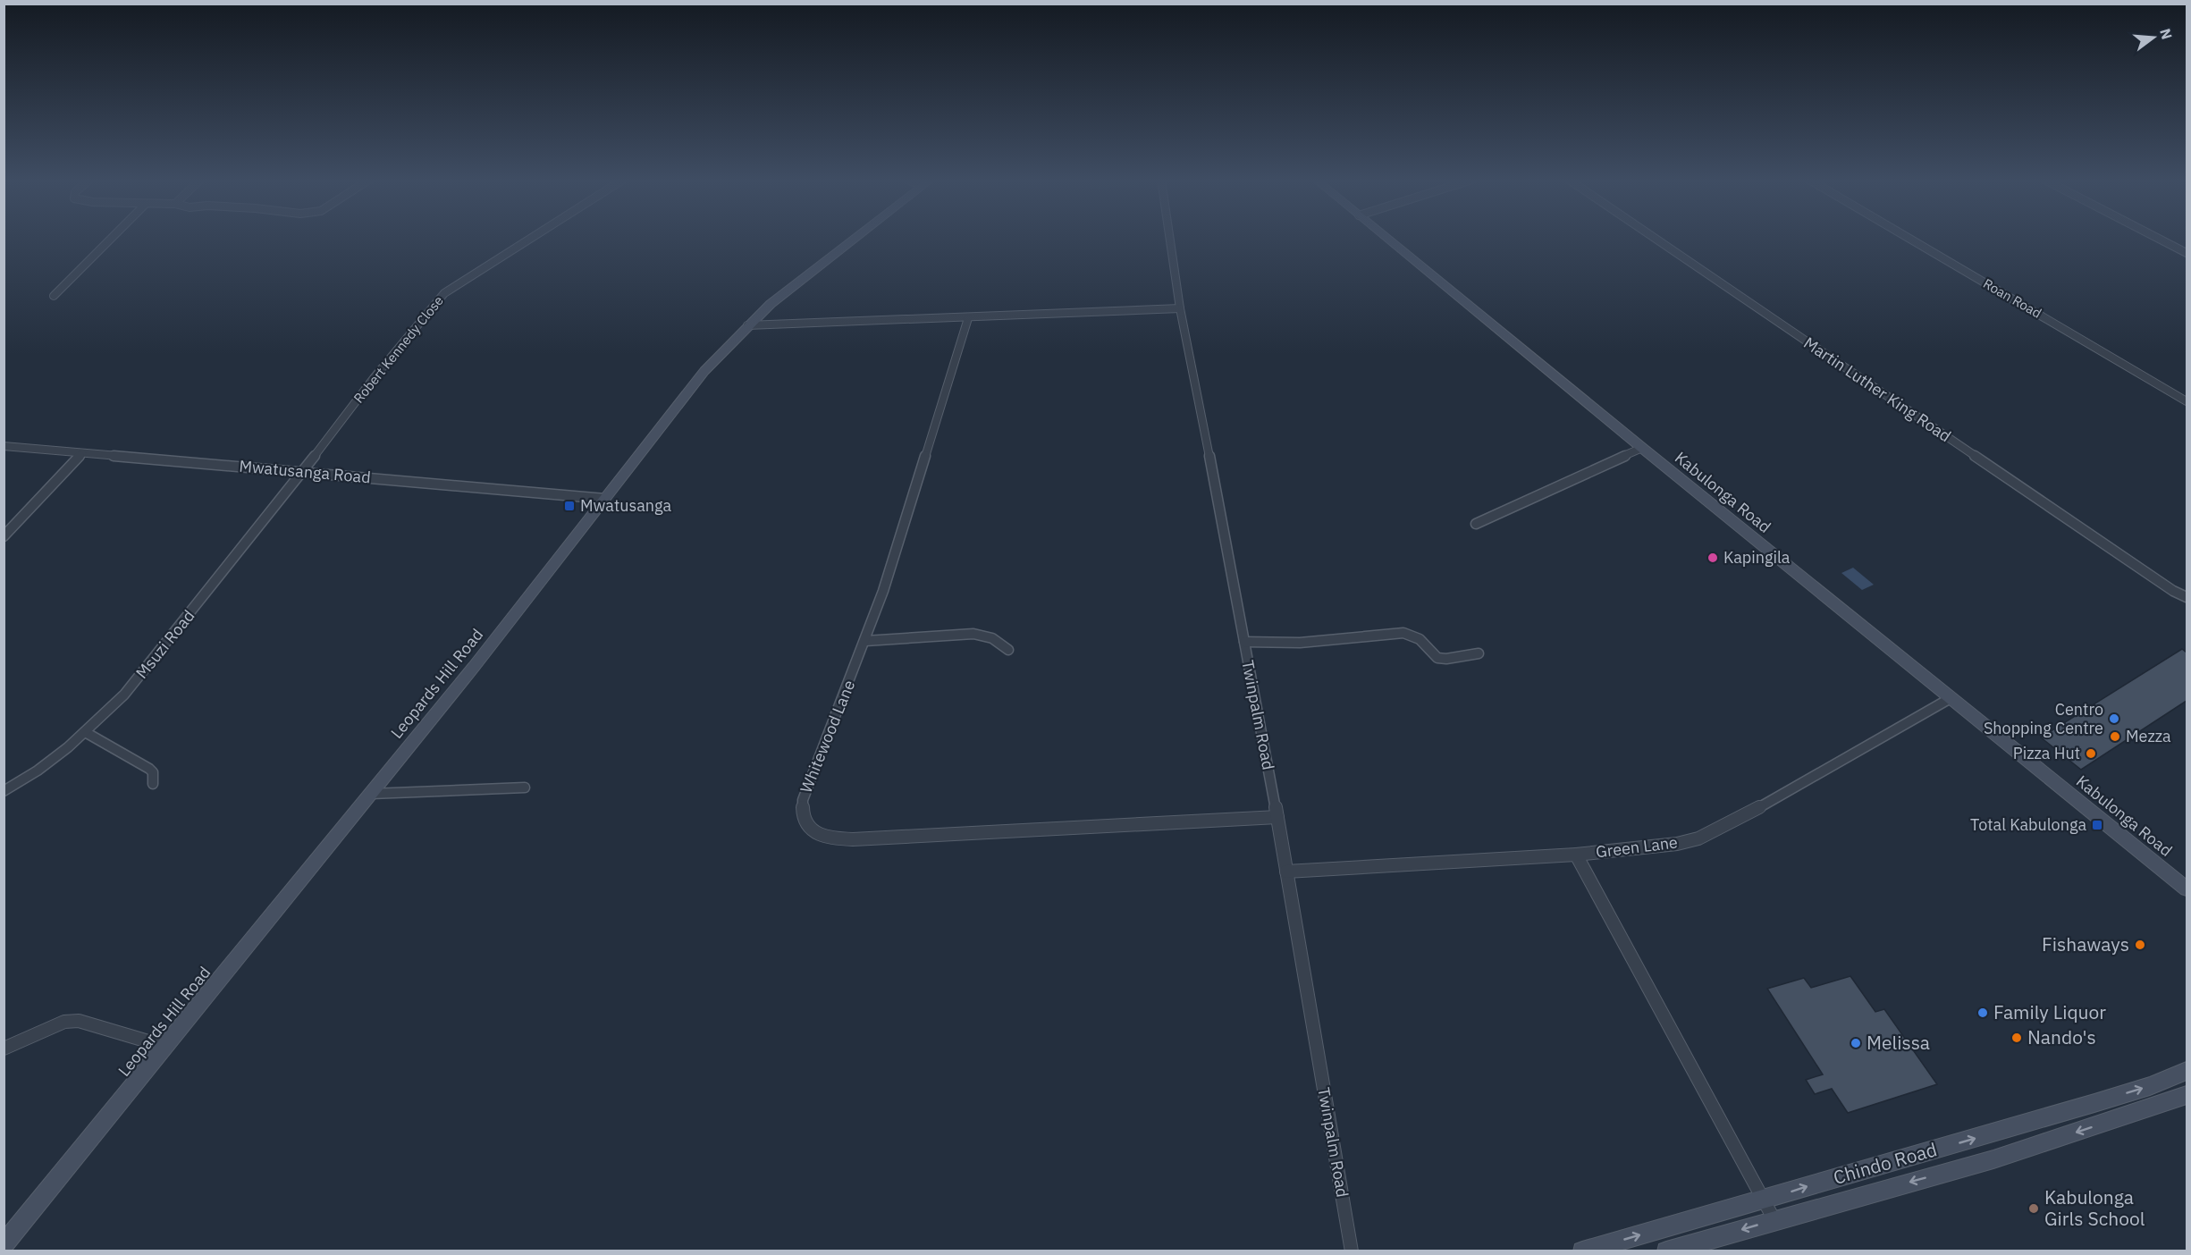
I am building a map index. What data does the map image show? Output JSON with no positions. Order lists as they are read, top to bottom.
{
  "streets": {
    "main road": ["Kabulonga Road", "Leopards Hill Road", "Chindo Road"],
    "street": [
      "Roan Road",
      "Robert Kennedy Close",
      "Martin Luther King Road",
      "Mwatusanga Road",
      "Msuzi Road",
      "Twinpalm Road",
      "Whitewood Lane",
      "Green Lane"
    ]
  },
  "crossings": [
    ["Robert Kennedy Close", "Mwatusanga Road"],
    ["Robert Kennedy Close", "Msuzi Road"],
    ["Mwatusanga Road", "Msuzi Road"],
    ["Mwatusanga Road", "Leopards Hill Road"],
    ["Kabulonga Road", "Green Lane"],
    ["Twinpalm Road", "Whitewood Lane"],
    ["Twinpalm Road", "Green Lane"]
  ],
  "places": {
    "transit": ["Mwatusanga", "Total Kabulonga"],
    "other": [
      "Kapingila",
      "Centro Shopping Centre",
      "Mezza",
      "Pizza Hut",
      "Fishaways",
      "Family Liquor",
      "Nando's",
      "Melissa",
      "Kabulonga Girls School"
    ]
  },
  "north": "right"
}
